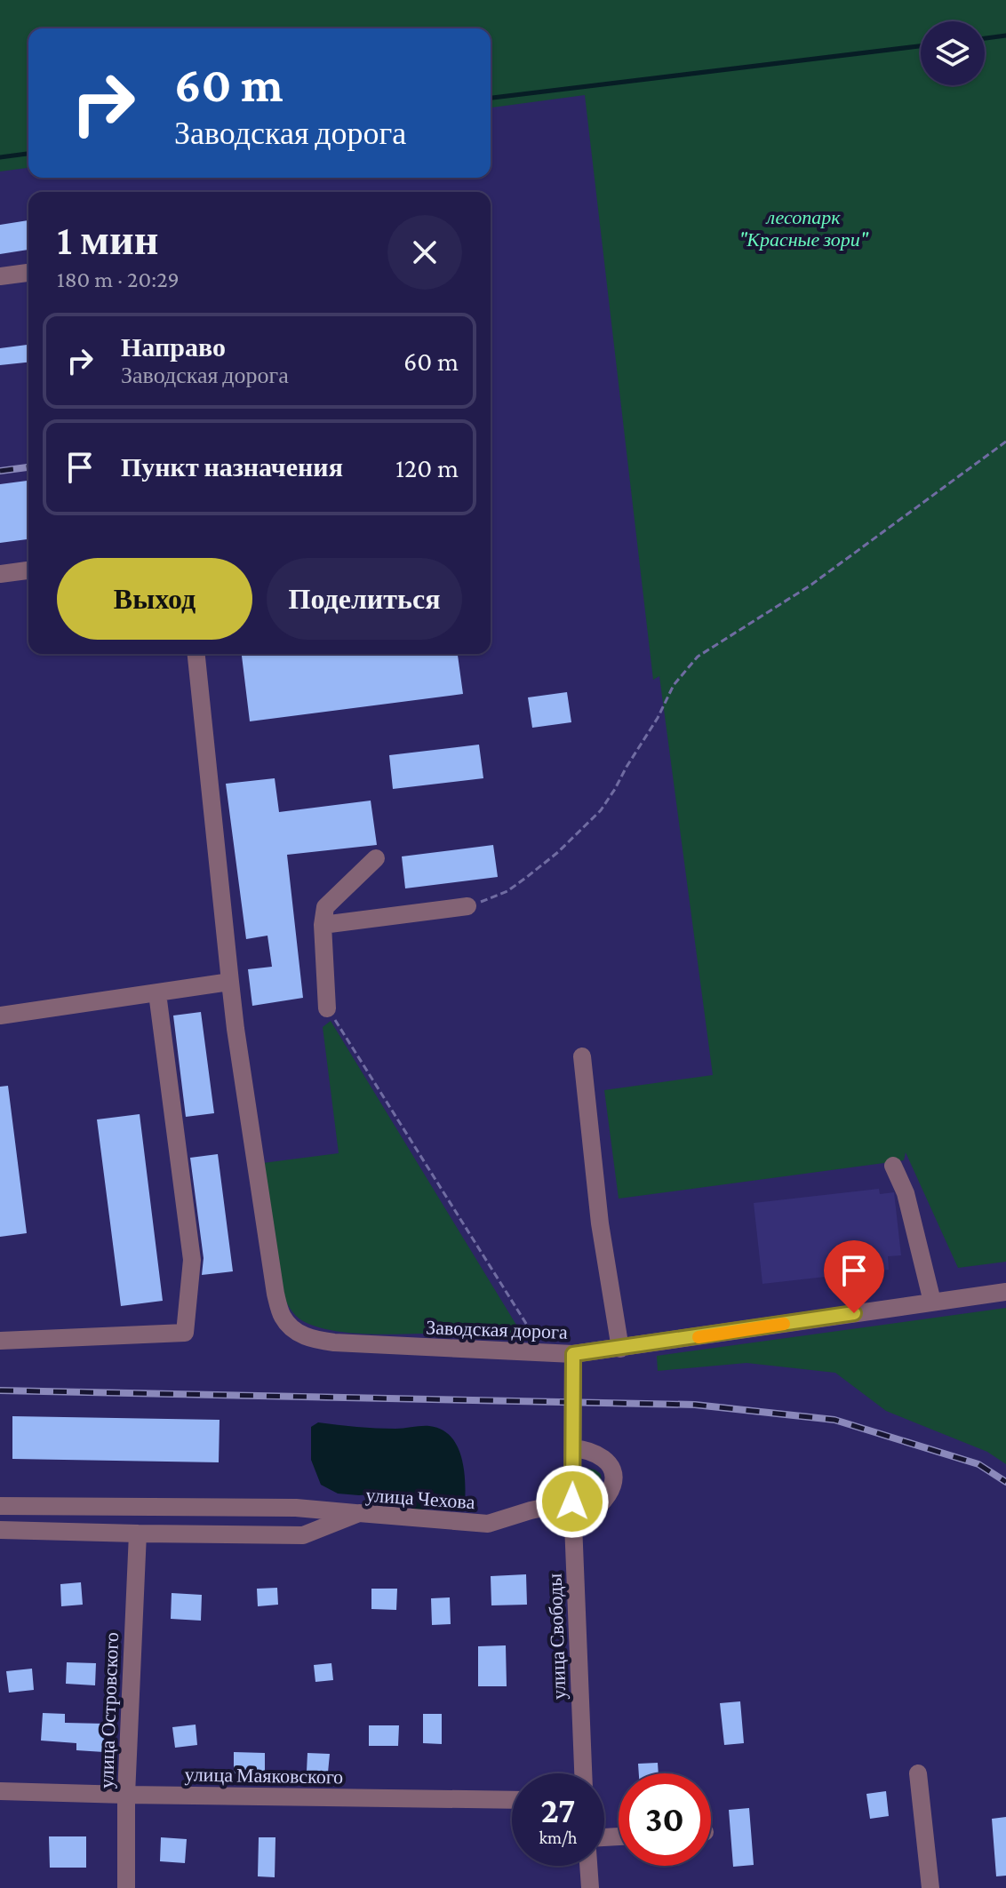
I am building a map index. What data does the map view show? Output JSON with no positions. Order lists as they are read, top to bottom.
{
  "streets": {
    "street": [
      "Заводская дорога",
      "улица Чехова",
      "улица Свободы",
      "улица Островского",
      "улица Маяковского"
    ]
  },
  "crossings": [
    ["Заводская дорога", "улица Свободы"],
    ["улица Чехова", "улица Свободы"],
    ["улица Чехова", "улица Островского"],
    ["улица Островского", "улица Маяковского"]
  ],
  "parks": ["лесопарк \"Красные зори\""],
  "page": {
    "turn": ["60 m", "Заводская дорога"],
    "heading": ["1 мин", "180 m · 20:29"],
    "list": [
      {
        "name": "Направо",
        "note": "Заводская дорога",
        "value": "60 m"
      },
      {
        "name": "Пункт назначения",
        "value": "120 m"
      }
    ],
    "buttons": ["Выход", "Поделиться"],
    "speed": "27 km/h",
    "limit": "30"
  }
}
